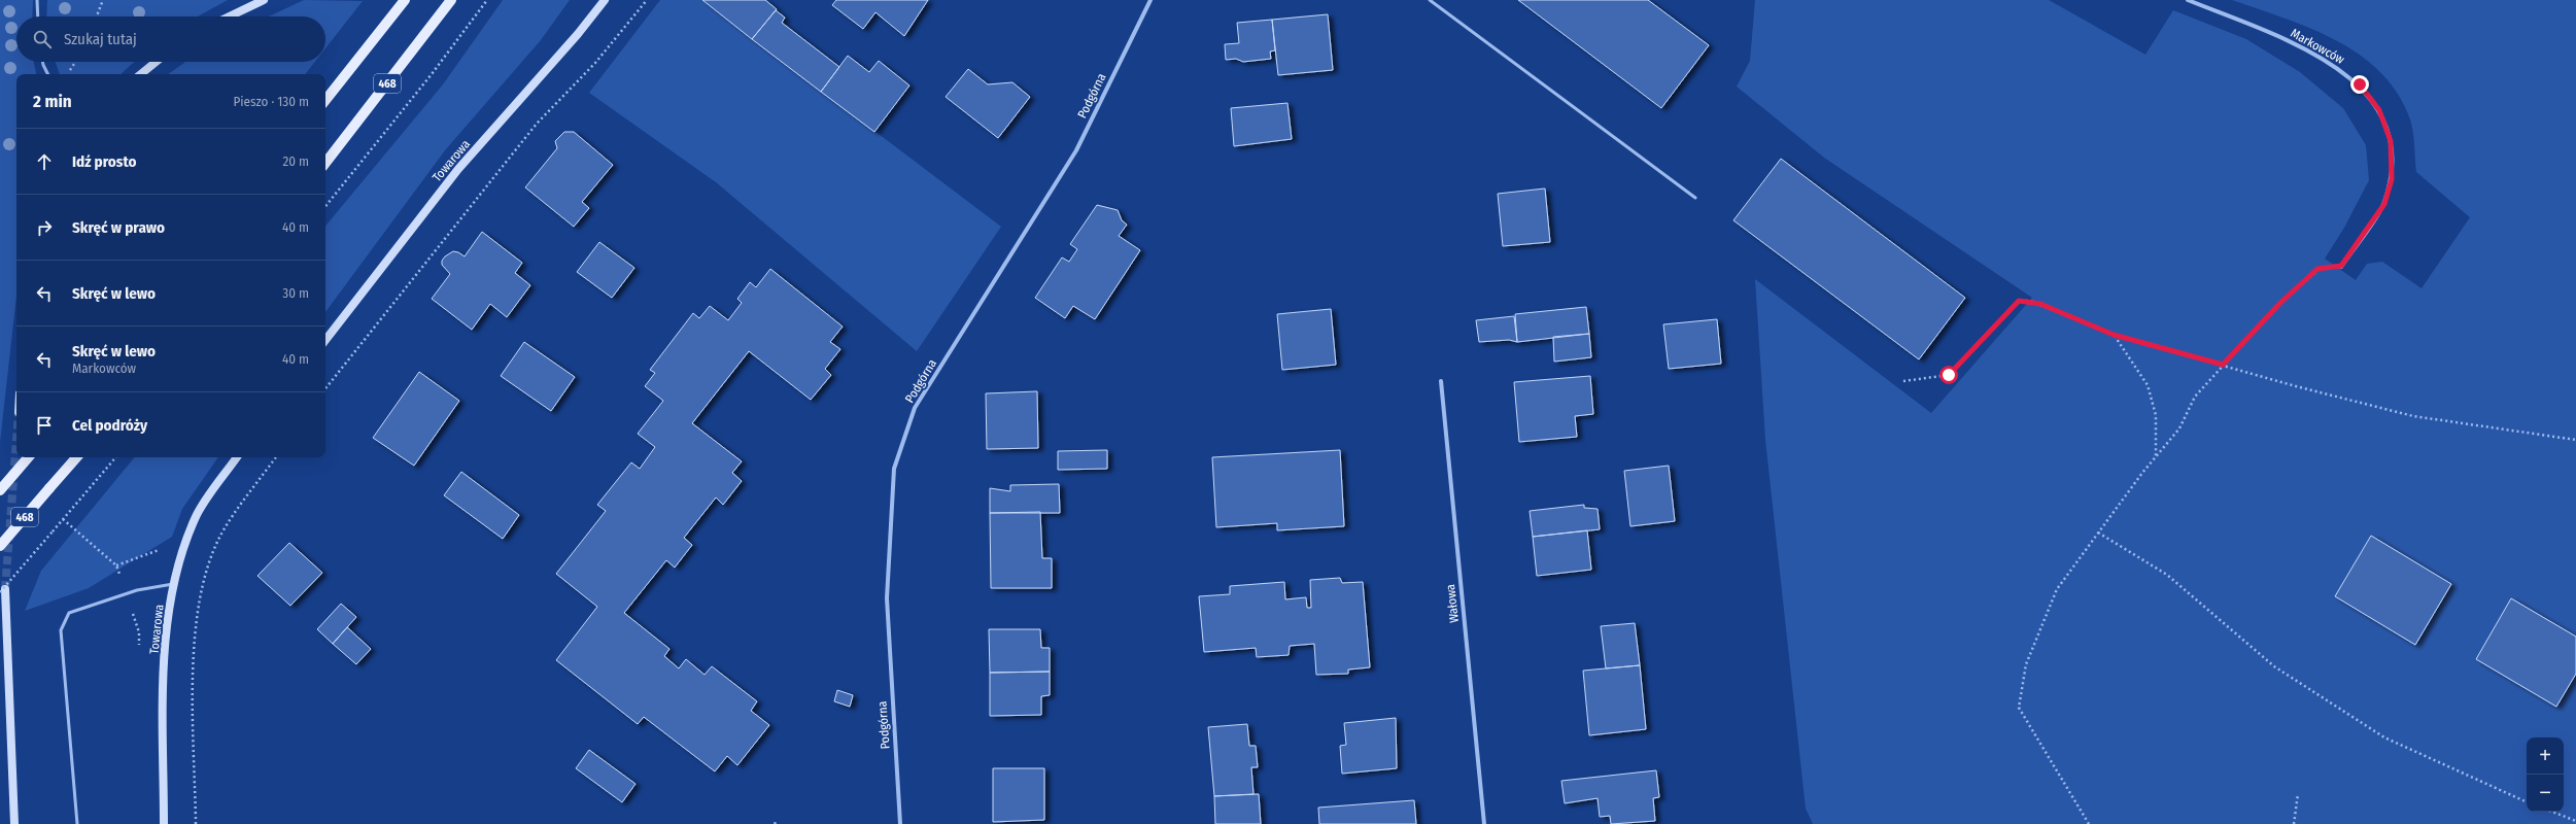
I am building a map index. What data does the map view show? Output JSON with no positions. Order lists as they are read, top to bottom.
{
  "streets": {
    "main road": ["468"],
    "street": [
      "Markowców",
      "Podgórna",
      "Towarowa",
      "Wałowa"
    ]
  },
  "page": {
    "search": "Szukaj tutaj",
    "heading": ["2 min", "Pieszo · 130 m"],
    "list": [
      ["Idź prosto", "20 m"],
      ["Skręć w prawo", "40 m"],
      ["Skręć w lewo", "30 m"],
      ["Skręć w lewo", "Markowców", "40 m"],
      "Cel podróży"
    ],
    "map_buttons": ["+", "−"]
  }
}
